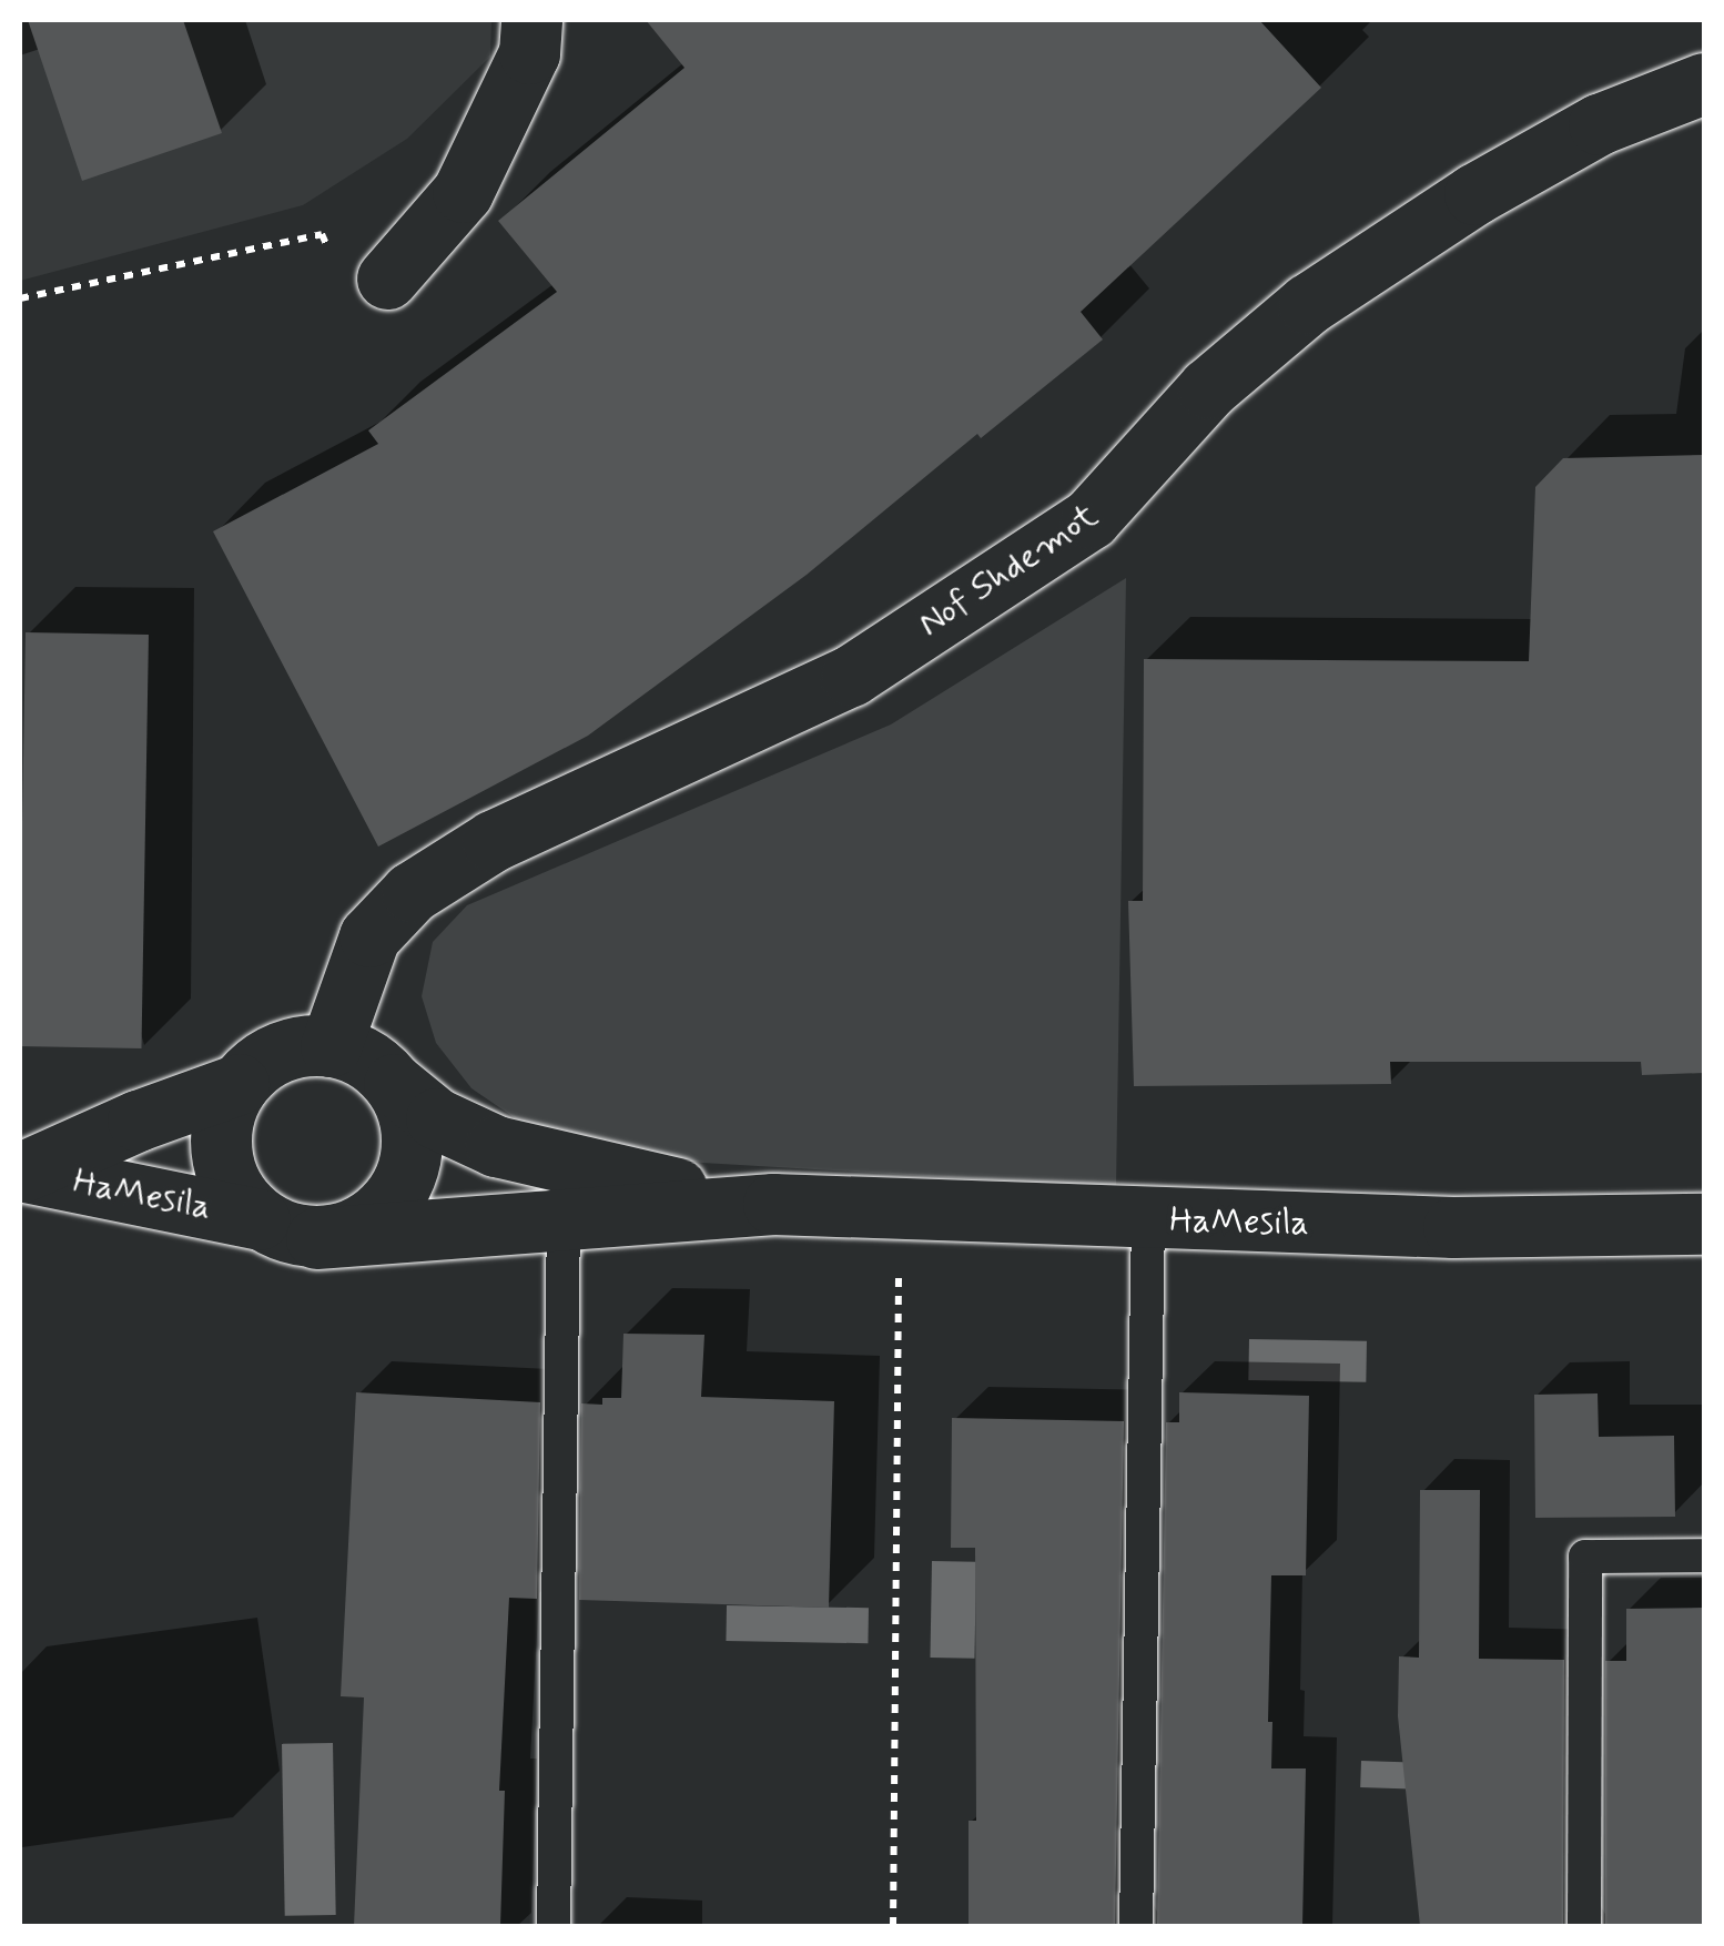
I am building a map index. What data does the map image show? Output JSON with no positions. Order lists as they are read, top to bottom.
{
  "streets": {
    "street": ["Nof Shdemot", "HaMesila"]
  },
  "crossings": [
    ["Nof Shdemot", "HaMesila"]
  ]
}
